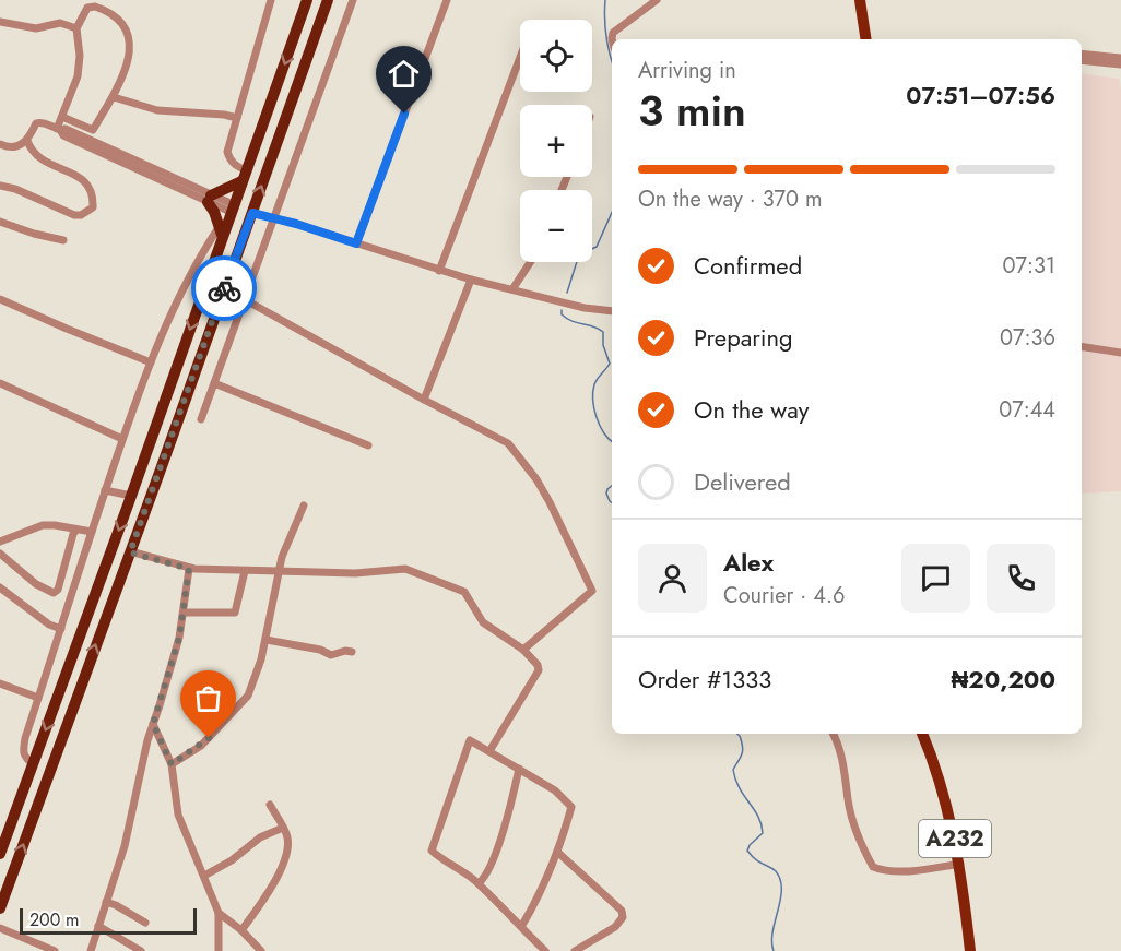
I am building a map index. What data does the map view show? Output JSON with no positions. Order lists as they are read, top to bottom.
{
  "streets": {
    "main road": ["A232"]
  },
  "scale_bar": "200 m",
  "page": {
    "map_buttons": ["+", "−"],
    "heading": ["3 min", "Arriving in", "07:51–07:56"],
    "panel": [
      "Alex",
      "Courier · 4.6",
      "Order #1333",
      "₦20,200"
    ],
    "bar": "On the way · 370 m",
    "list": [
      ["Confirmed", "07:31"],
      ["Preparing", "07:36"],
      ["On the way", "07:44"],
      "Delivered"
    ],
    "scale": "200 m"
  }
}
